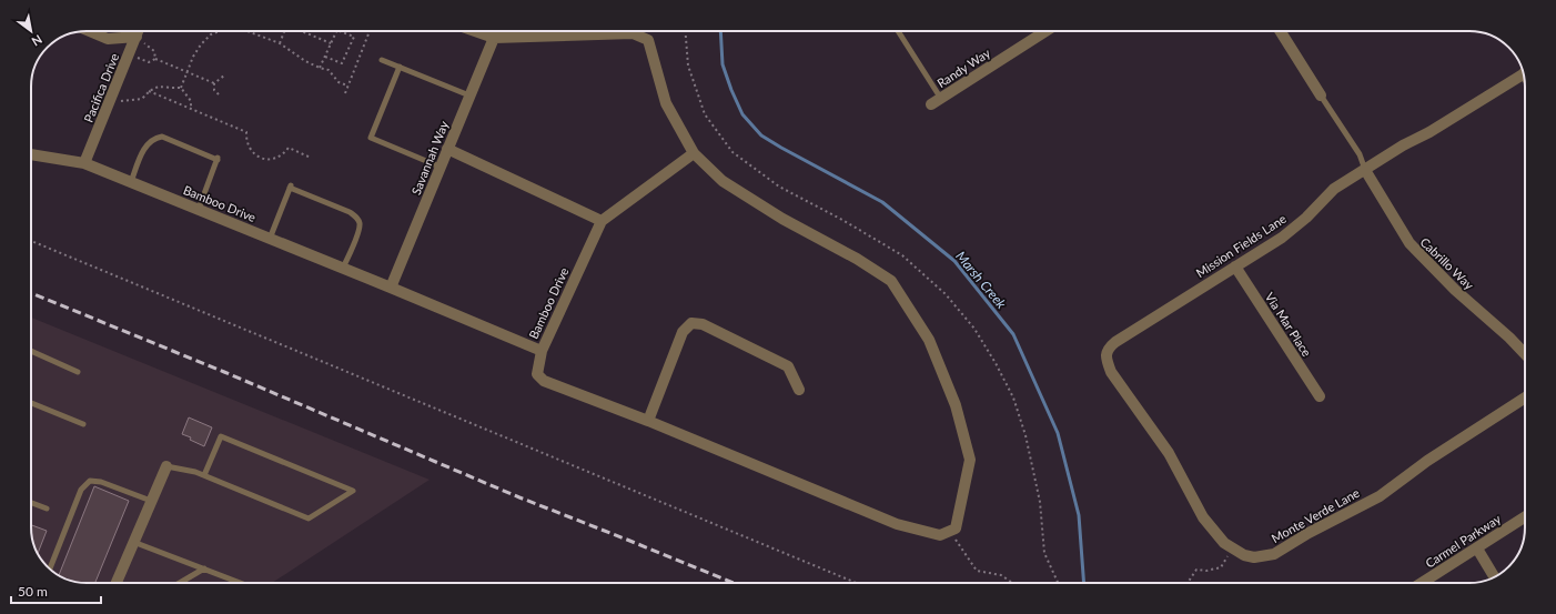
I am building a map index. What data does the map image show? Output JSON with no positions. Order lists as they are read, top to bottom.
{
  "streets": {
    "street": [
      "Randy Way",
      "Pacifica Drive",
      "Savannah Way",
      "Bamboo Drive",
      "Mission Fields Lane",
      "Cabrillo Way",
      "Via Mar Place",
      "Monte Verde Lane",
      "Carmel Parkway"
    ]
  },
  "crossings": [
    ["Pacifica Drive", "Bamboo Drive"],
    ["Savannah Way", "Bamboo Drive"],
    ["Mission Fields Lane", "Cabrillo Way"],
    ["Mission Fields Lane", "Via Mar Place"],
    ["Mission Fields Lane", "Monte Verde Lane"]
  ],
  "water": ["Marsh Creek"],
  "scale_bar": "50 m",
  "north": "bottom right"
}
